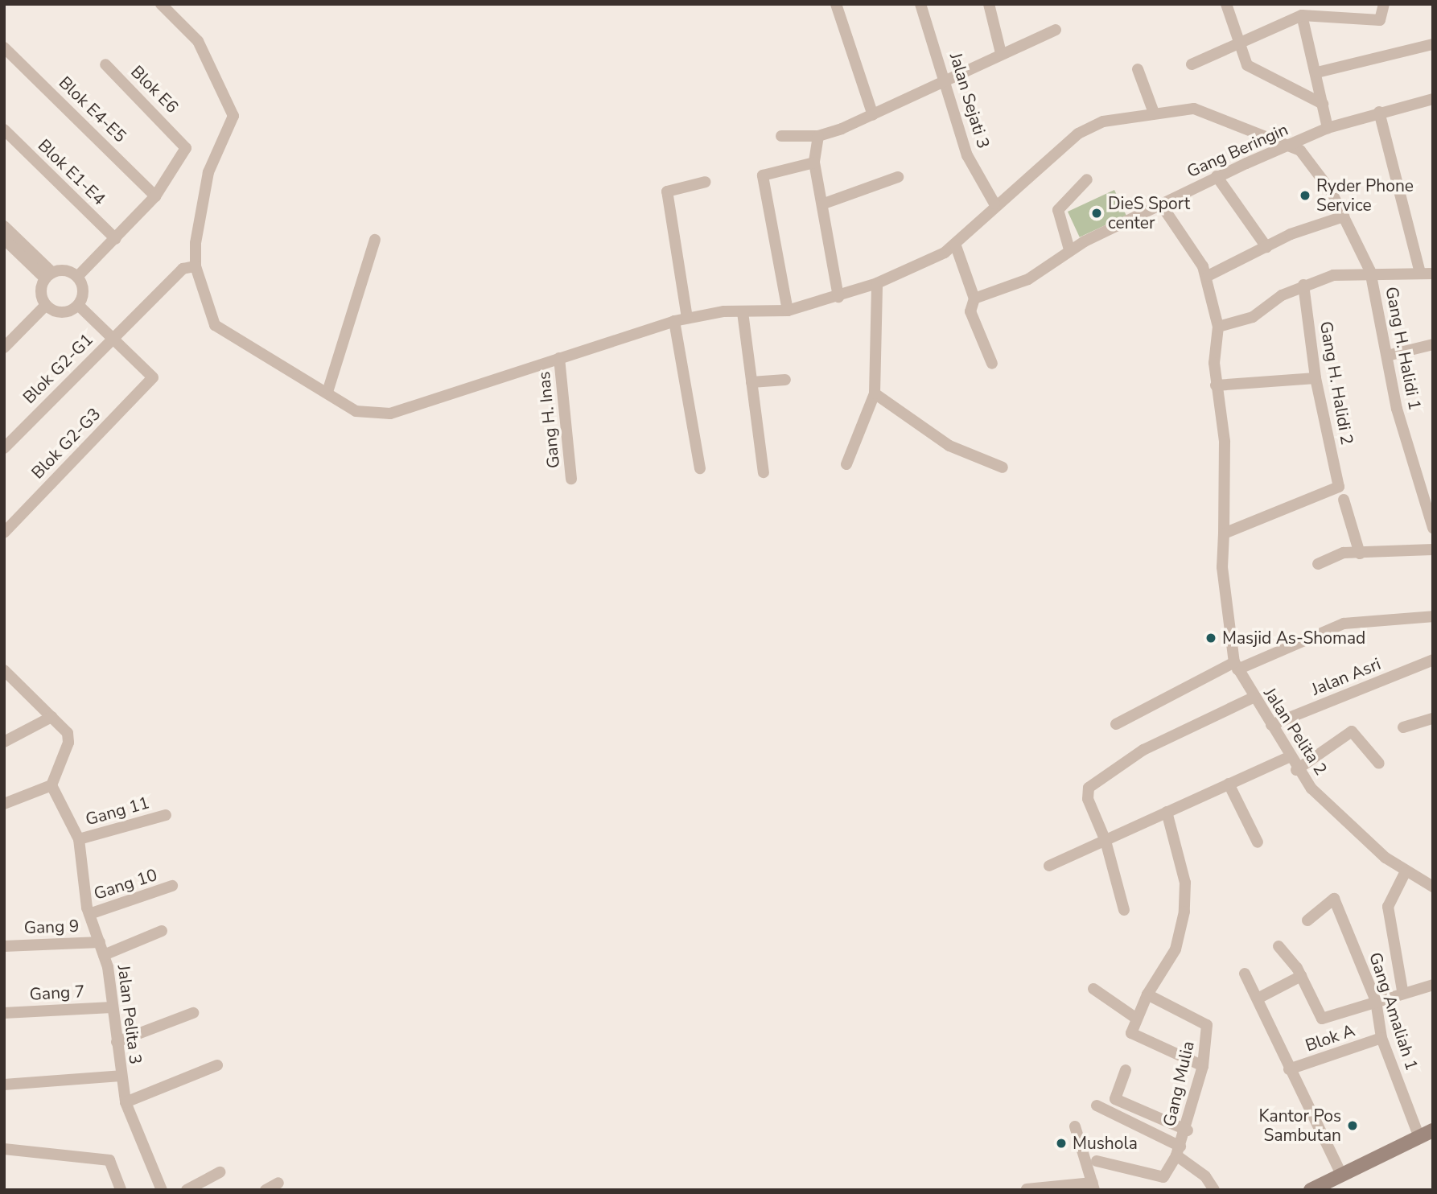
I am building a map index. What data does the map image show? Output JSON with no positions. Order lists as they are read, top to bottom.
{
  "streets": {
    "street": [
      "Blok E6",
      "Jalan Sejati 3",
      "Blok E4-E5",
      "Gang Beringin",
      "Blok E1-E4",
      "Gang H. Halidi 1",
      "Blok G2-G1",
      "Gang H. Halidi 2",
      "Gang H. Inas",
      "Blok G2-G3",
      "Jalan Asri",
      "Jalan Pelita 2",
      "Gang 11",
      "Gang 10",
      "Gang 9",
      "Gang 7",
      "Gang Amaliah 1",
      "Jalan Pelita 3",
      "Blok A",
      "Gang Mulia"
    ]
  },
  "crossings": [
    ["Blok E6", "Blok E4-E5"],
    ["Jalan Sejati 3", "Gang H. Halidi 1"],
    ["Gang Beringin", "Gang H. Halidi 1"],
    ["Gang H. Halidi 1", "Blok G2-G1"],
    ["Gang H. Halidi 1", "Gang H. Inas"],
    ["Blok G2-G1", "Blok G2-G3"],
    ["Gang H. Halidi 2", "Jalan Pelita 2"],
    ["Jalan Asri", "Jalan Pelita 2"],
    ["Gang 11", "Jalan Pelita 3"],
    ["Gang 10", "Jalan Pelita 3"],
    ["Gang 9", "Jalan Pelita 3"],
    ["Gang 7", "Jalan Pelita 3"],
    ["Gang Amaliah 1", "Blok A"]
  ],
  "places": [
    "Ryder Phone Service",
    "DieS Sport center",
    "Masjid As-Shomad",
    "Kantor Pos Sambutan",
    "Mushola"
  ]
}
